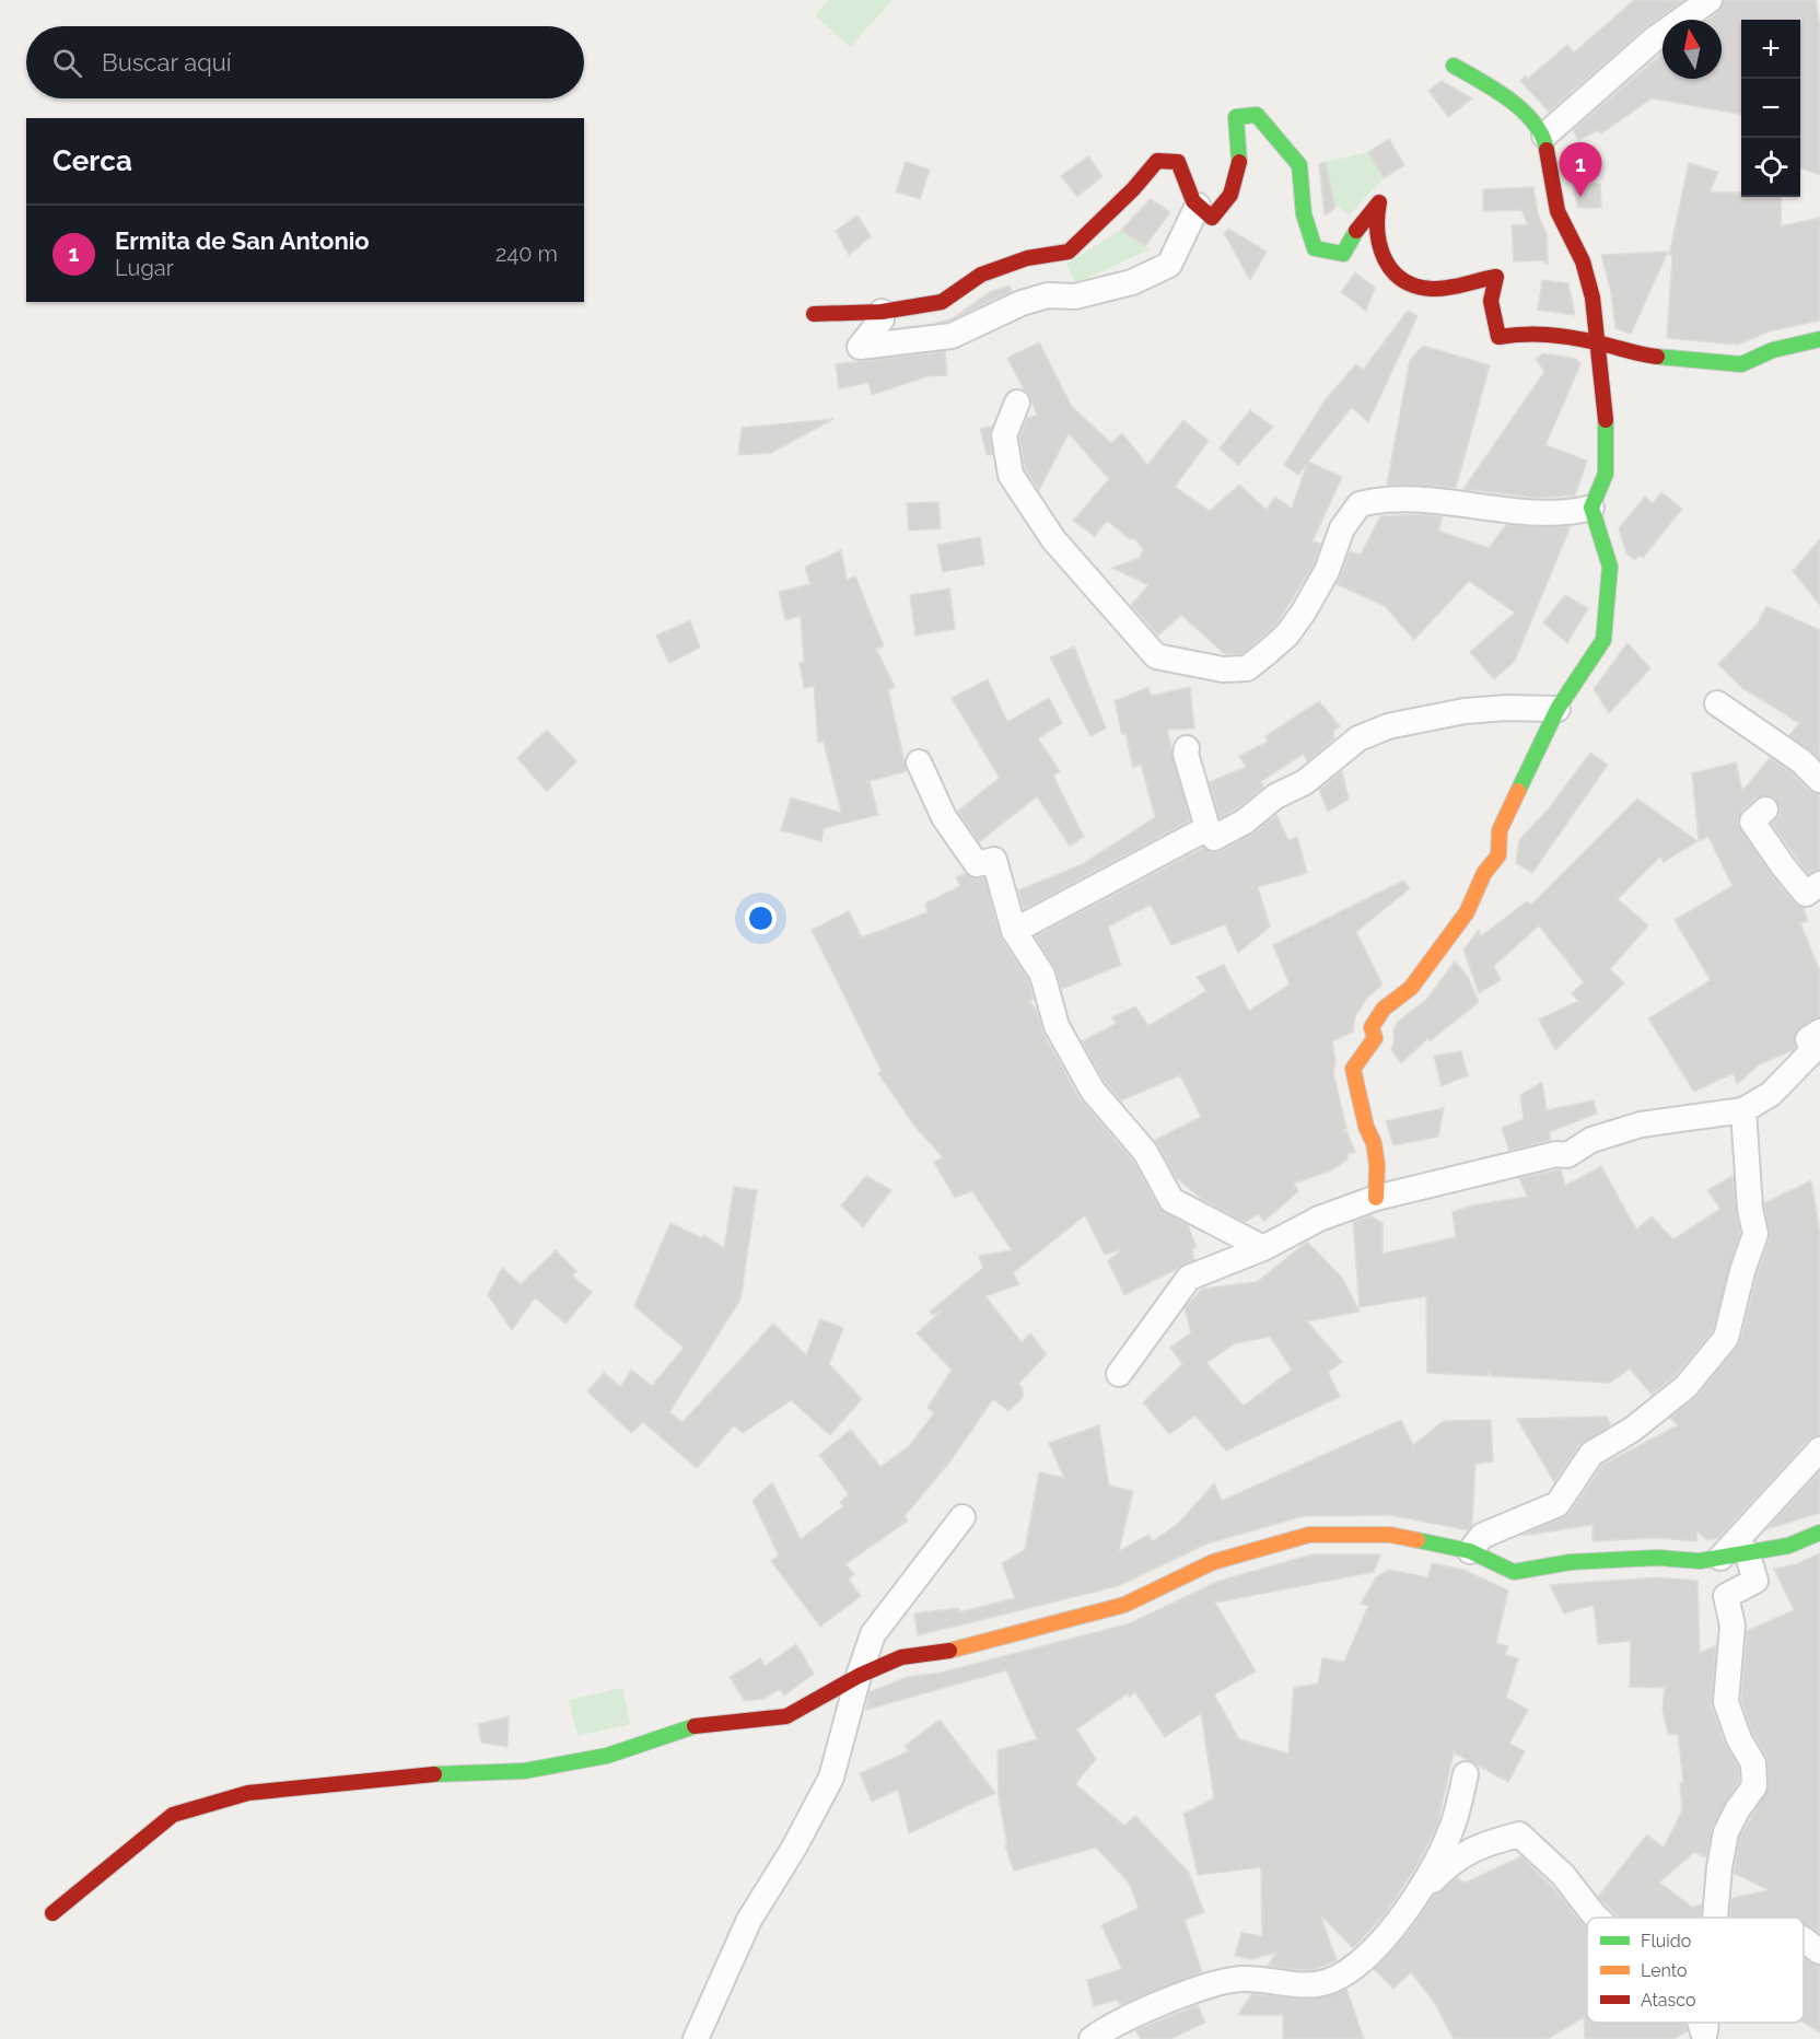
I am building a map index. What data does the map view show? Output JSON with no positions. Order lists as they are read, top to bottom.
{
  "legend": ["Fluido", "Lento", "Atasco"],
  "north": "top",
  "page": {
    "map_buttons": ["+", "−"],
    "search": "Buscar aquí",
    "heading": "Cerca",
    "pins": "1",
    "list": [
      {
        "mark": "1",
        "name": "Ermita de San Antonio",
        "note": "Lugar",
        "value": "240 m"
      }
    ]
  }
}
